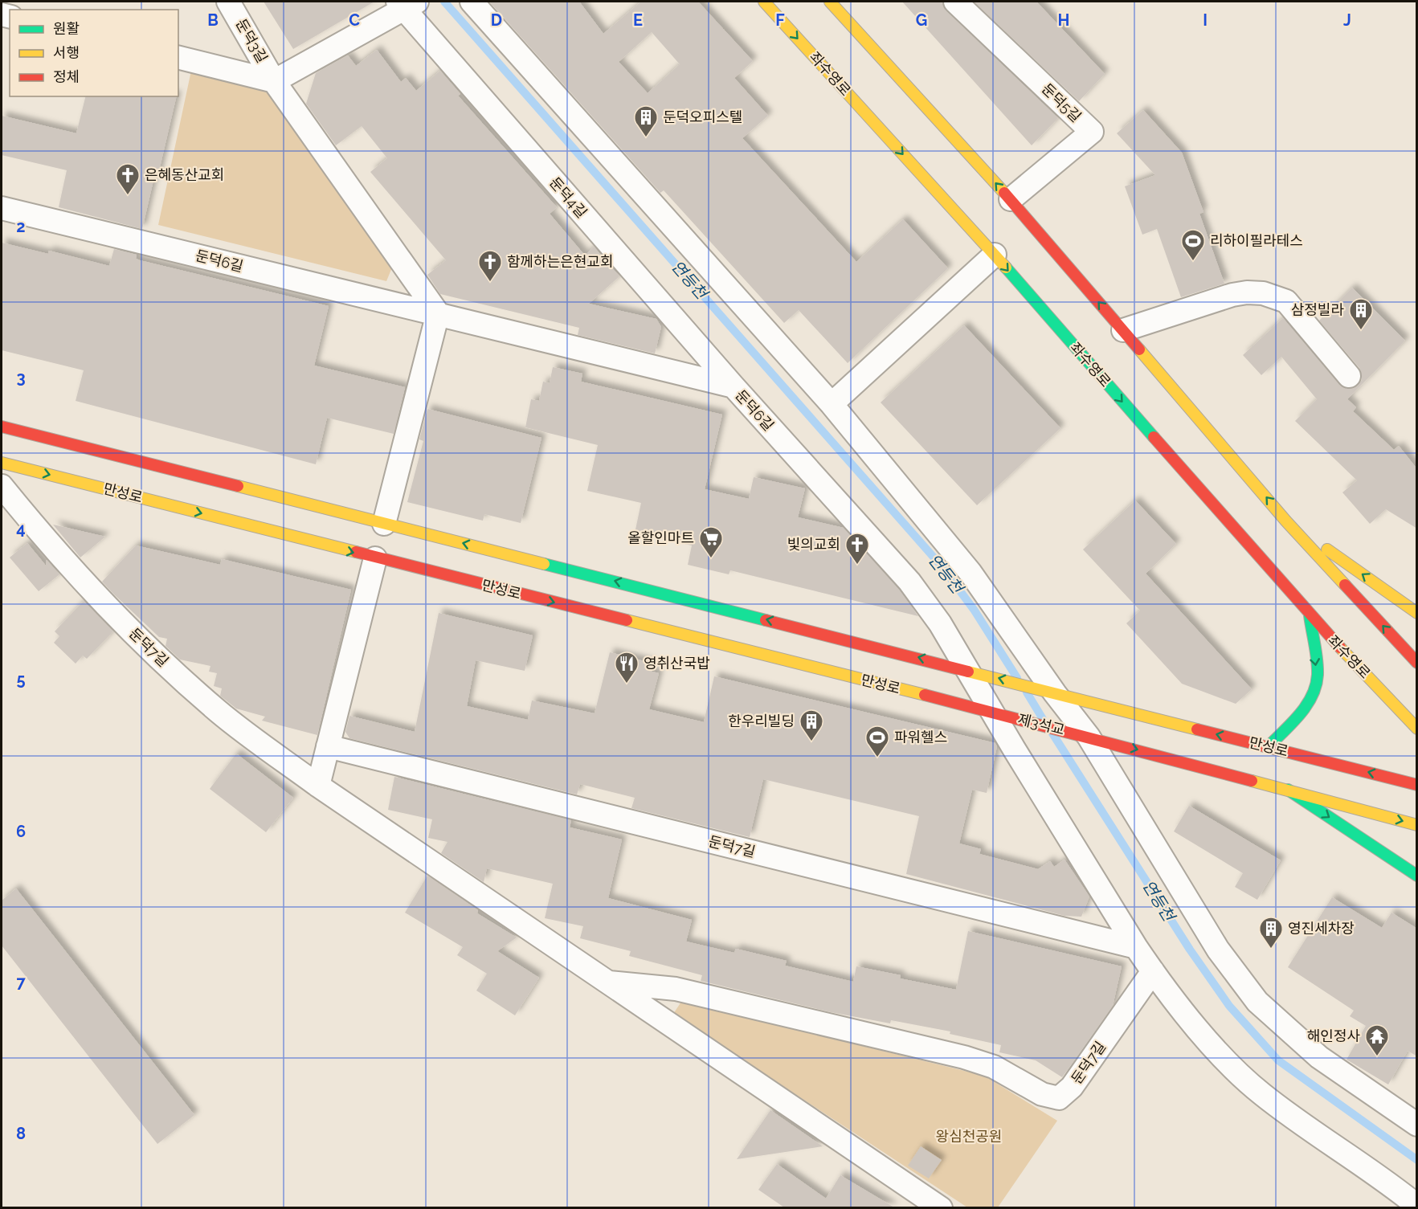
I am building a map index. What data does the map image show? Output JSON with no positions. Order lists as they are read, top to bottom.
{
  "streets": {
    "street": [
      "둔덕3길",
      "좌수영로",
      "둔덕5길",
      "둔덕4길",
      "둔덕6길",
      "만성로",
      "둔덕7길",
      "제3석교"
    ]
  },
  "crossings": [
    ["둔덕3길", "둔덕4길"],
    ["둔덕4길", "둔덕6길"],
    ["만성로", "제3석교"]
  ],
  "water": ["연등천"],
  "parks": ["왕심천공원"],
  "places": {
    "building": [
      "둔덕오피스텔",
      "삼정빌라",
      "한우리빌딩",
      "영진세차장"
    ],
    "church": ["은혜동산교회", "함께하는은현교회", "빛의교회"],
    "sports": ["리하이필라테스", "파워헬스"],
    "supermarket": ["올할인마트"],
    "restaurant": ["영취산국밥"],
    "temple": ["해인정사"]
  },
  "legend": ["원활", "서행", "정체"],
  "grid": {
    "columns": [
      "B",
      "C",
      "D",
      "E",
      "F",
      "G",
      "H",
      "I",
      "J"
    ],
    "rows": [
      "2",
      "3",
      "4",
      "5",
      "6",
      "7",
      "8"
    ]
  }
}
